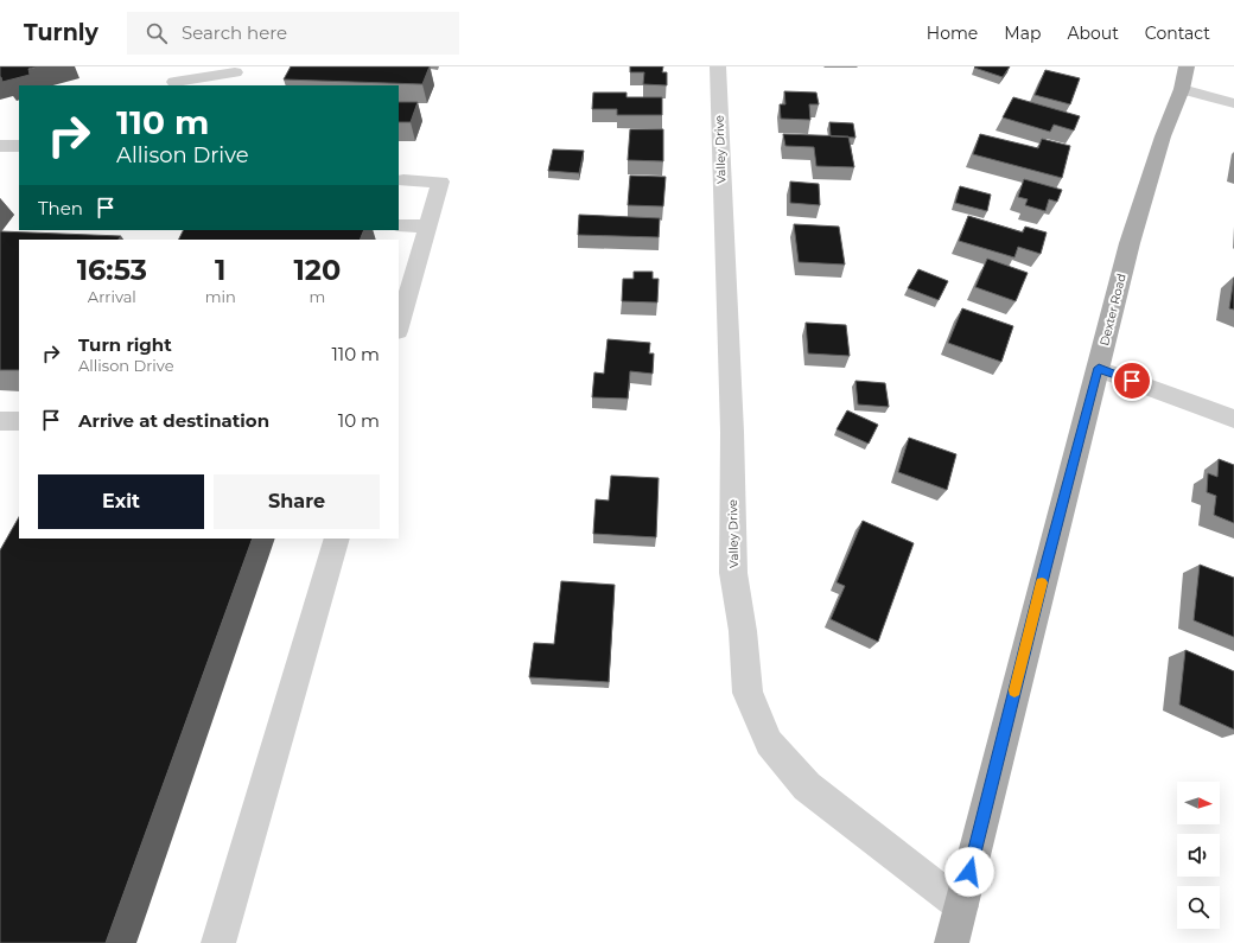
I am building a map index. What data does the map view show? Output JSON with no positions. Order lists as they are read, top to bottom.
{
  "streets": {
    "main road": ["Dexter Road"],
    "street": ["Valley Drive"]
  },
  "crossings": [
    ["Valley Drive", "Dexter Road"]
  ],
  "north": "right",
  "page": {
    "header": "Turnly",
    "search": "Search here",
    "nav": [
      "Home",
      "Map",
      "About",
      "Contact"
    ],
    "turn": ["110 m", "Allison Drive"],
    "then": "Then",
    "eta": [
      "16:53",
      "Arrival",
      "1",
      "min",
      "120",
      "m"
    ],
    "list": [
      {
        "name": "Turn right",
        "note": "Allison Drive",
        "value": "110 m"
      },
      {
        "name": "Arrive at destination",
        "value": "10 m"
      }
    ],
    "buttons": ["Exit", "Share"]
  }
}
